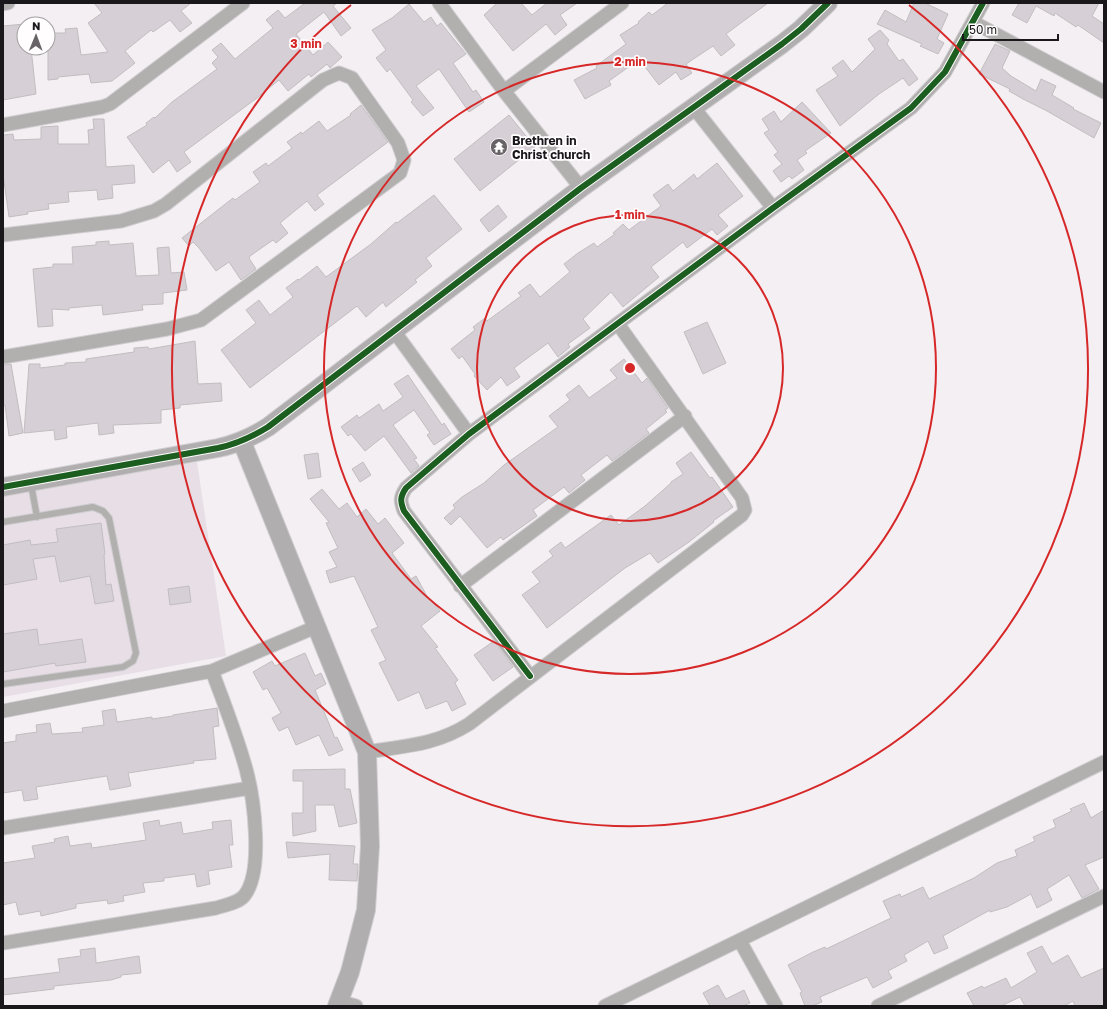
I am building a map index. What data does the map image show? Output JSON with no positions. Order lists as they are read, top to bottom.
{
  "places": {
    "temple": ["Brethren in Christ church"]
  },
  "scale_bar": "50 m",
  "north": "top",
  "rings": ["3 min", "2 min", "1 min"]
}
